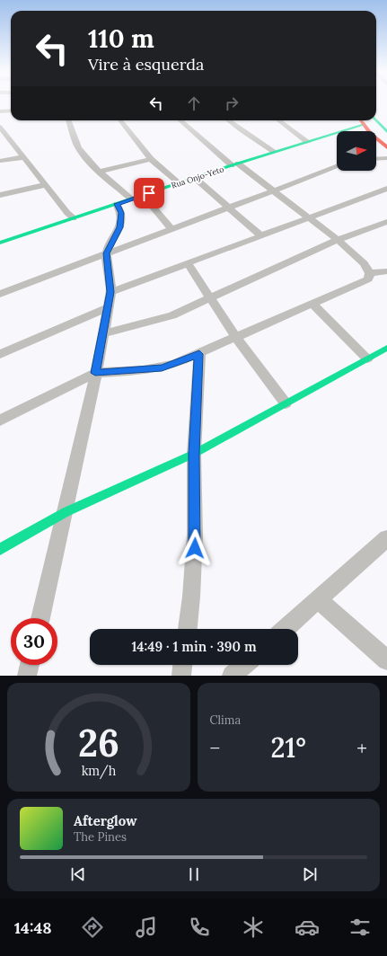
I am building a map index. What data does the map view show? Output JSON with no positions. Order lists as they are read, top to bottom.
{
  "streets": {
    "main road": ["Rua Onjo-Yeto"]
  },
  "north": "right",
  "page": {
    "turn": ["110 m", "Vire à esquerda"],
    "limit": "30",
    "trip": "14:49 · 1 min · 390 m",
    "tile": "Clima",
    "heat": ["−", "21°", "+"],
    "song": ["Afterglow", "The Pines"],
    "tabs": "14:48",
    "gauge": ["26", "km/h"]
  }
}
